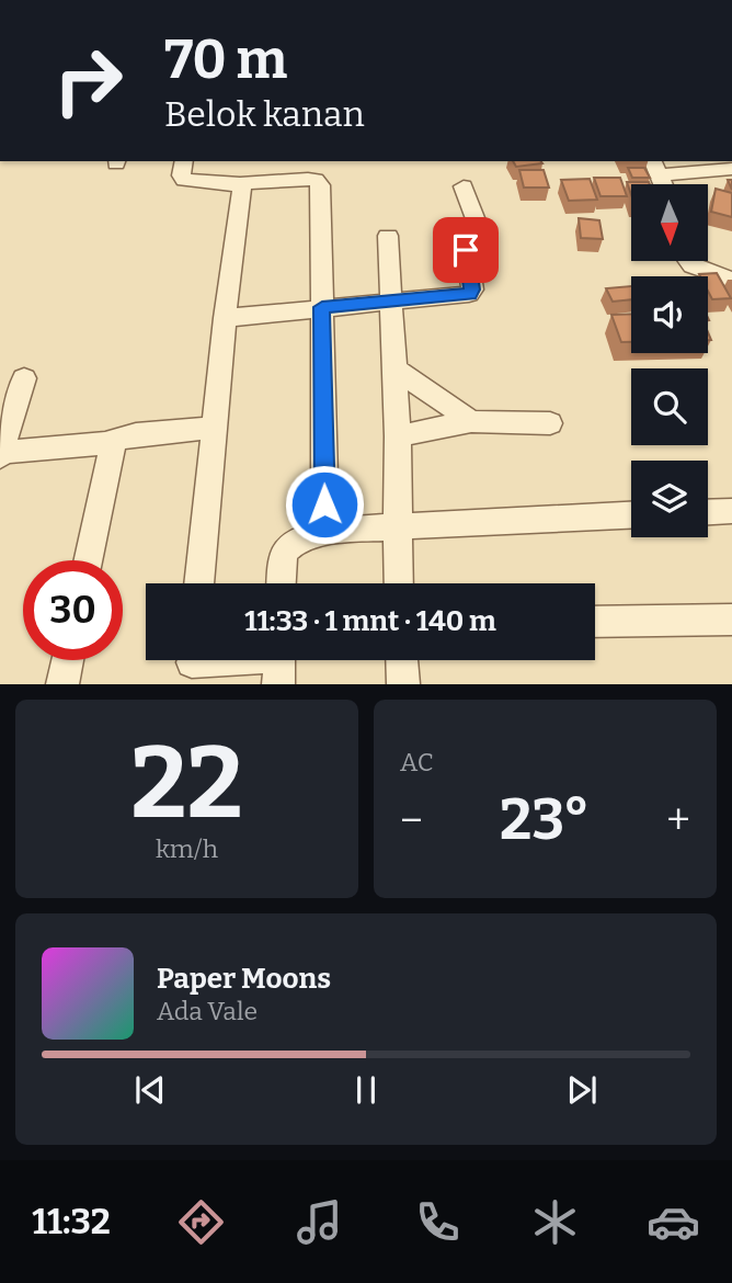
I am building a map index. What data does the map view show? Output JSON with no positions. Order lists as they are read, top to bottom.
{
  "north": "bottom",
  "page": {
    "turn": ["70 m", "Belok kanan"],
    "limit": "30",
    "trip": "11:33 · 1 mnt · 140 m",
    "tile": [
      ["22", "km/h"],
      "AC"
    ],
    "heat": ["−", "23°", "+"],
    "song": ["Paper Moons", "Ada Vale"],
    "tabs": "11:32"
  }
}
